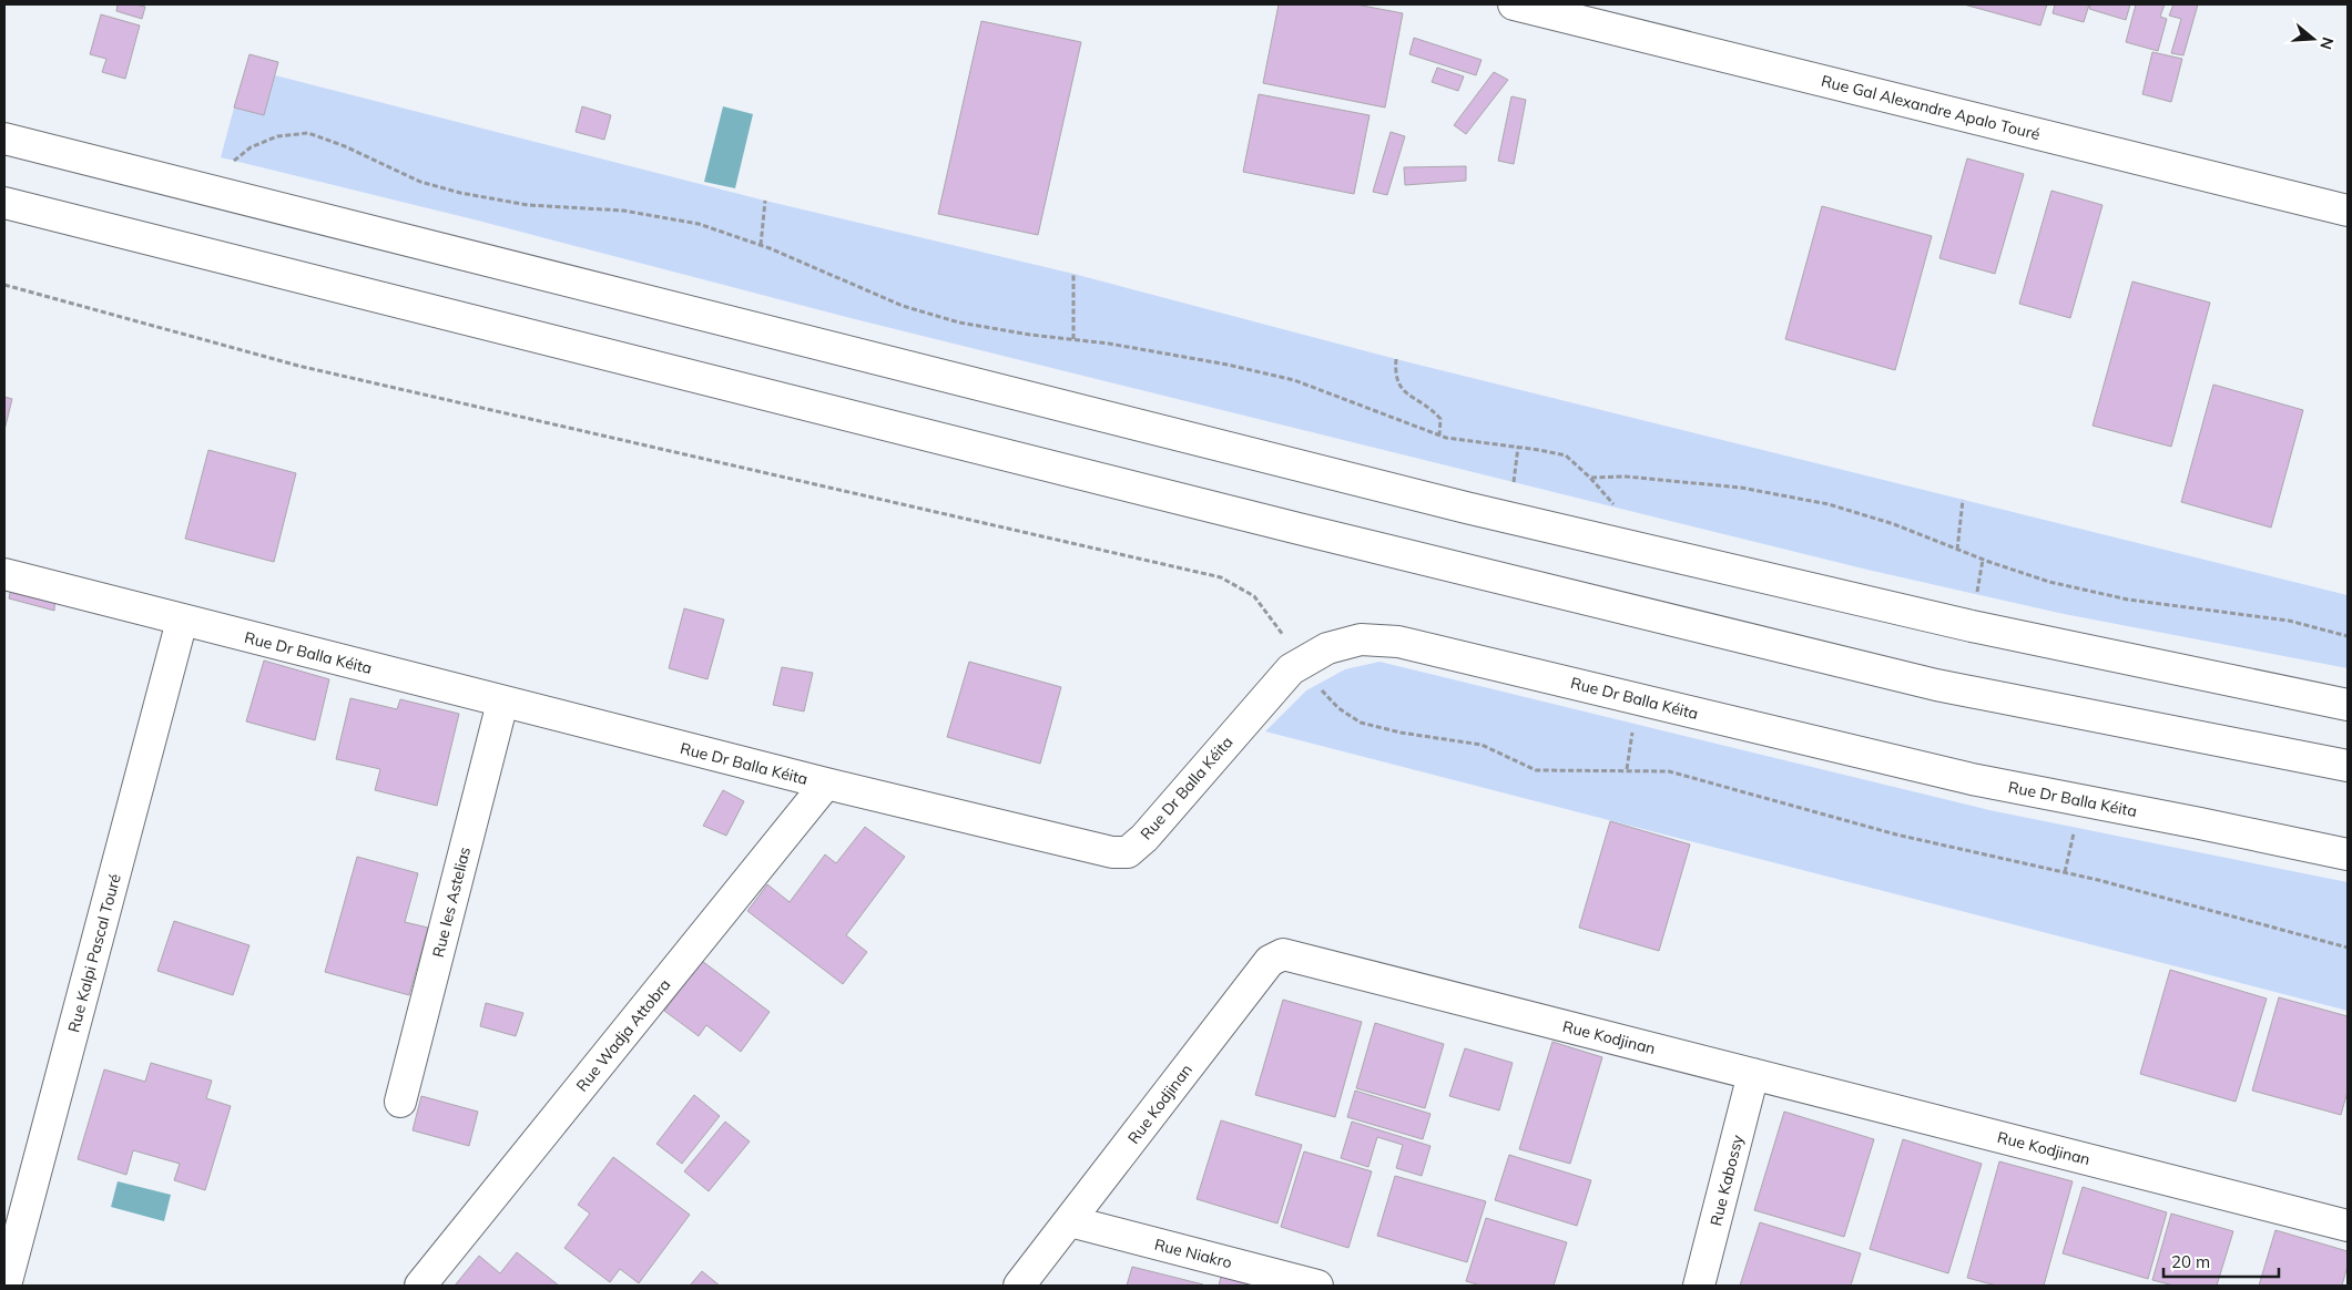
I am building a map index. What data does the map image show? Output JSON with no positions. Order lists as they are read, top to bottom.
{
  "streets": {
    "main road": [
      "Rue Gal Alexandre Apalo Touré",
      "Rue Dr Balla Kéita",
      "Rue les Astelias",
      "Rue Kalpi Pascal Touré",
      "Rue Wadja Attobra",
      "Rue Kodjinan",
      "Rue Kabossy",
      "Rue Niakro"
    ]
  },
  "crossings": [
    ["Rue Dr Balla Kéita", "Rue les Astelias"],
    ["Rue Dr Balla Kéita", "Rue Kalpi Pascal Touré"],
    ["Rue Dr Balla Kéita", "Rue Wadja Attobra"],
    ["Rue Kodjinan", "Rue Kabossy"],
    ["Rue Kodjinan", "Rue Niakro"]
  ],
  "scale_bar": "20 m",
  "north": "right"
}
